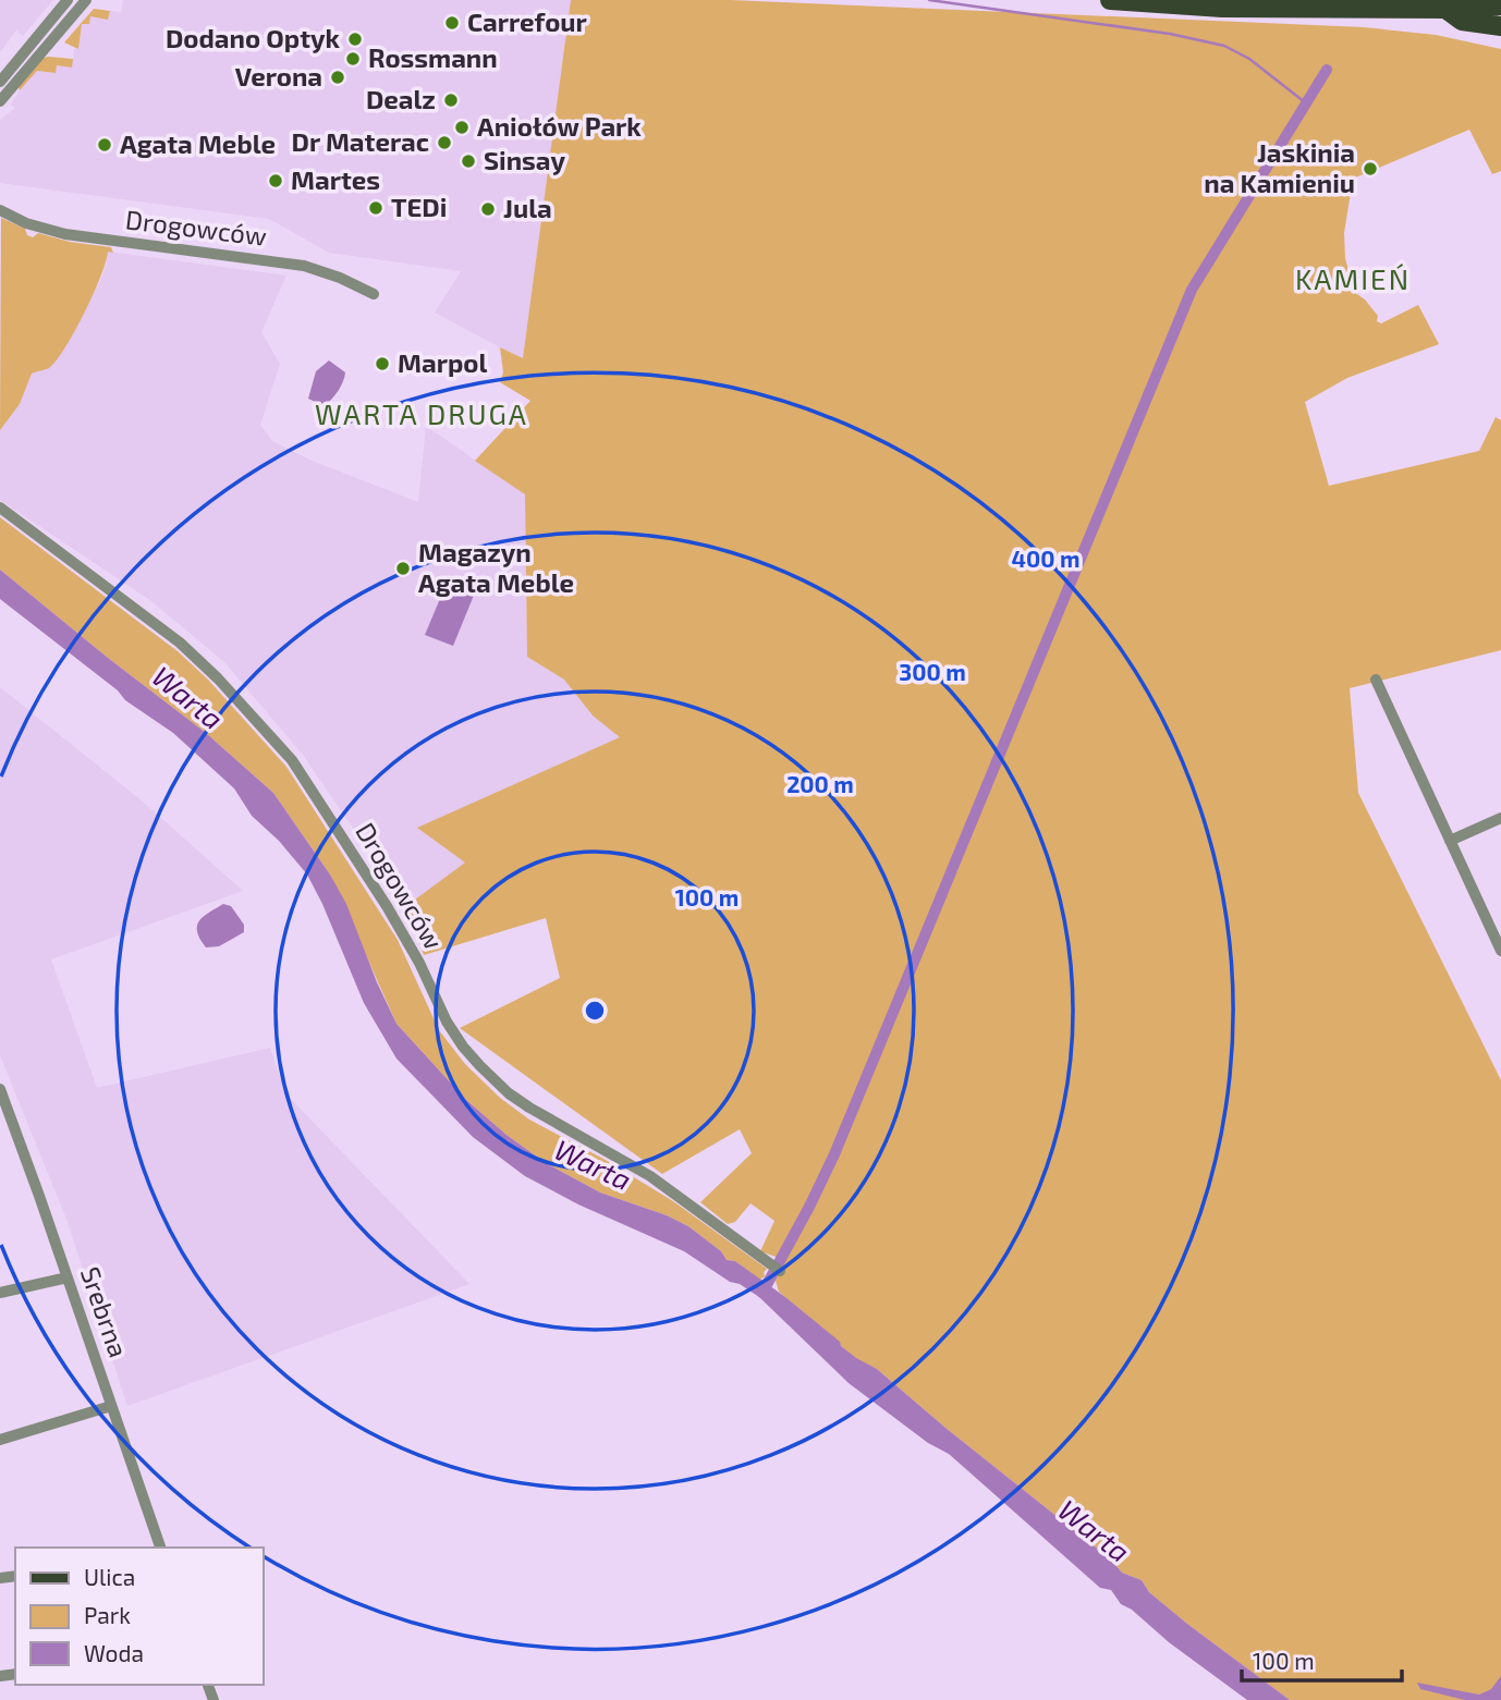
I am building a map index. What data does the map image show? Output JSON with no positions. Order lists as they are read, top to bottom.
{
  "streets": {
    "street": ["Drogowców", "Srebrna"]
  },
  "districts": ["KAMIEŃ", "WARTA DRUGA"],
  "water": ["Warta"],
  "places": [
    "Carrefour",
    "Dodano Optyk",
    "Rossmann",
    "Verona",
    "Dealz",
    "Aniołów Park",
    "Dr Materac",
    "Agata Meble",
    "Sinsay",
    "Jaskinia na Kamieniu",
    "Martes",
    "TEDi",
    "Jula",
    "Marpol",
    "Magazyn Agata Meble"
  ],
  "legend": ["Ulica", "Park", "Woda"],
  "scale_bar": "100 m",
  "rings": [
    "400 m",
    "300 m",
    "200 m",
    "100 m"
  ]
}
